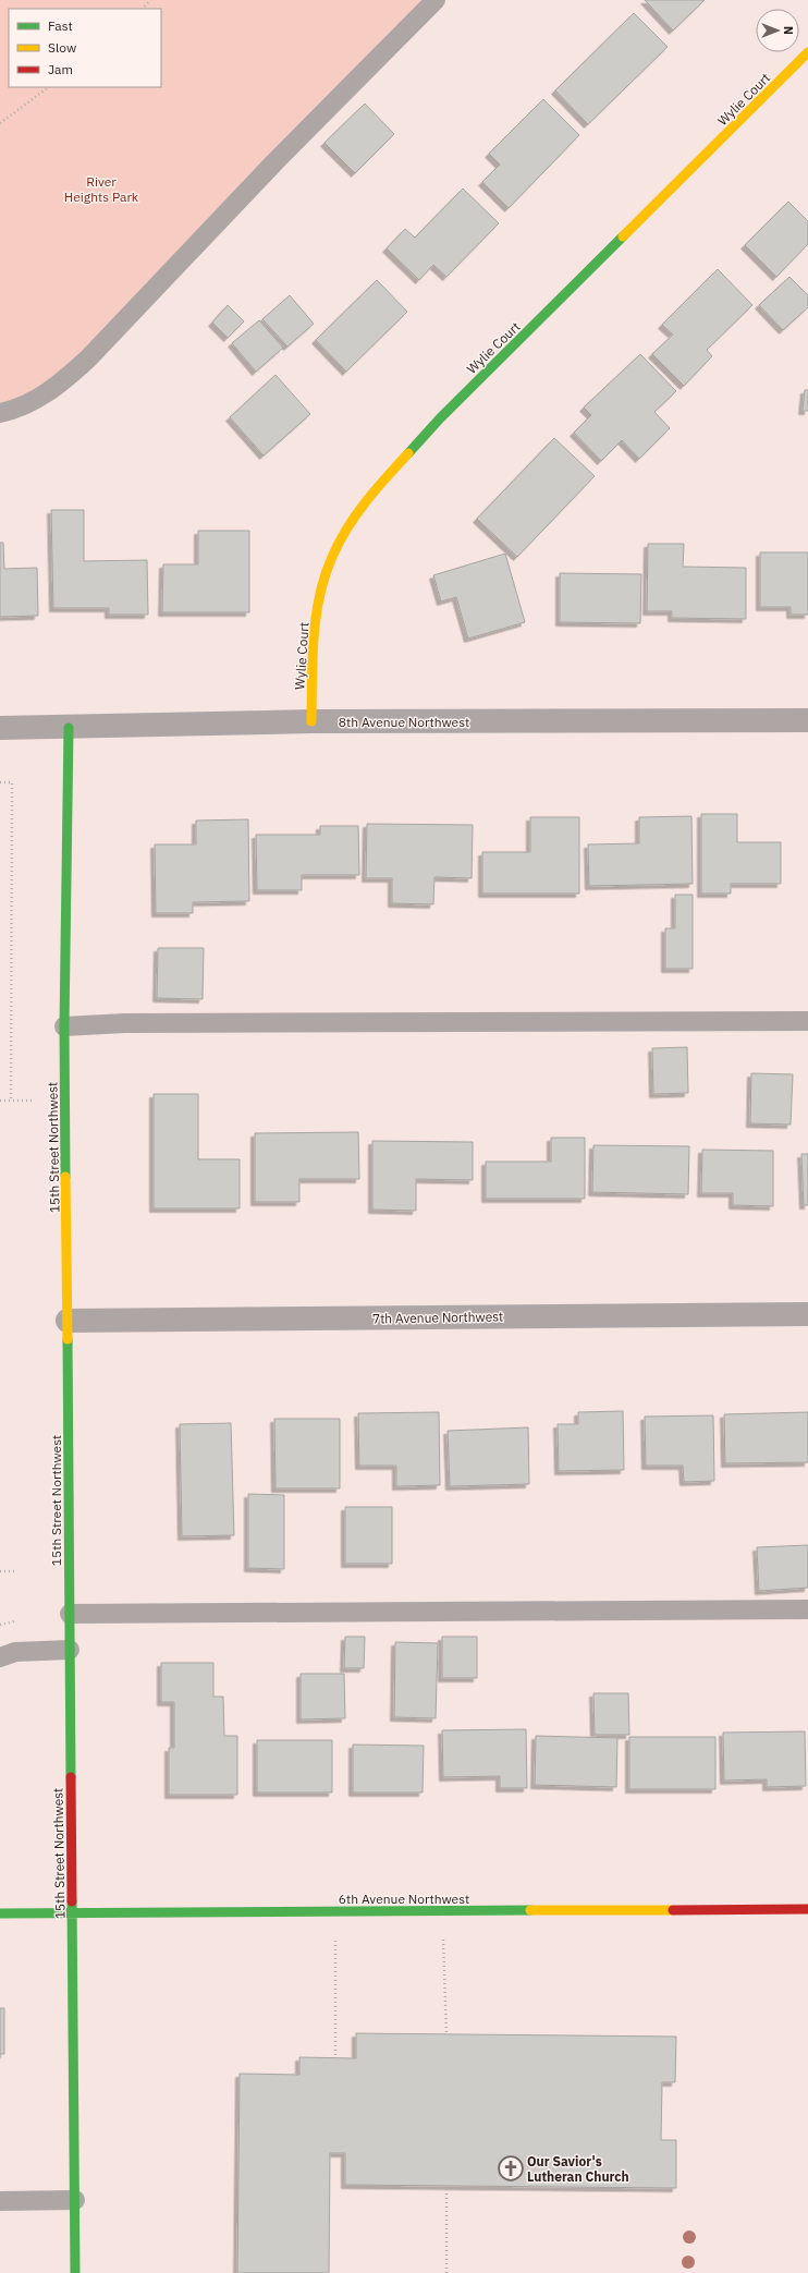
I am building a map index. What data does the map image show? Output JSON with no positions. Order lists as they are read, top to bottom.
{
  "streets": {
    "street": [
      "Wylie Court",
      "8th Avenue Northwest",
      "15th Street Northwest",
      "7th Avenue Northwest",
      "6th Avenue Northwest"
    ]
  },
  "crossings": [
    ["Wylie Court", "8th Avenue Northwest"],
    ["8th Avenue Northwest", "15th Street Northwest"],
    ["15th Street Northwest", "7th Avenue Northwest"],
    ["15th Street Northwest", "6th Avenue Northwest"]
  ],
  "parks": ["River Heights Park"],
  "places": {
    "church": ["Our Savior's Lutheran Church"]
  },
  "legend": ["Fast", "Slow", "Jam"],
  "north": "right"
}
